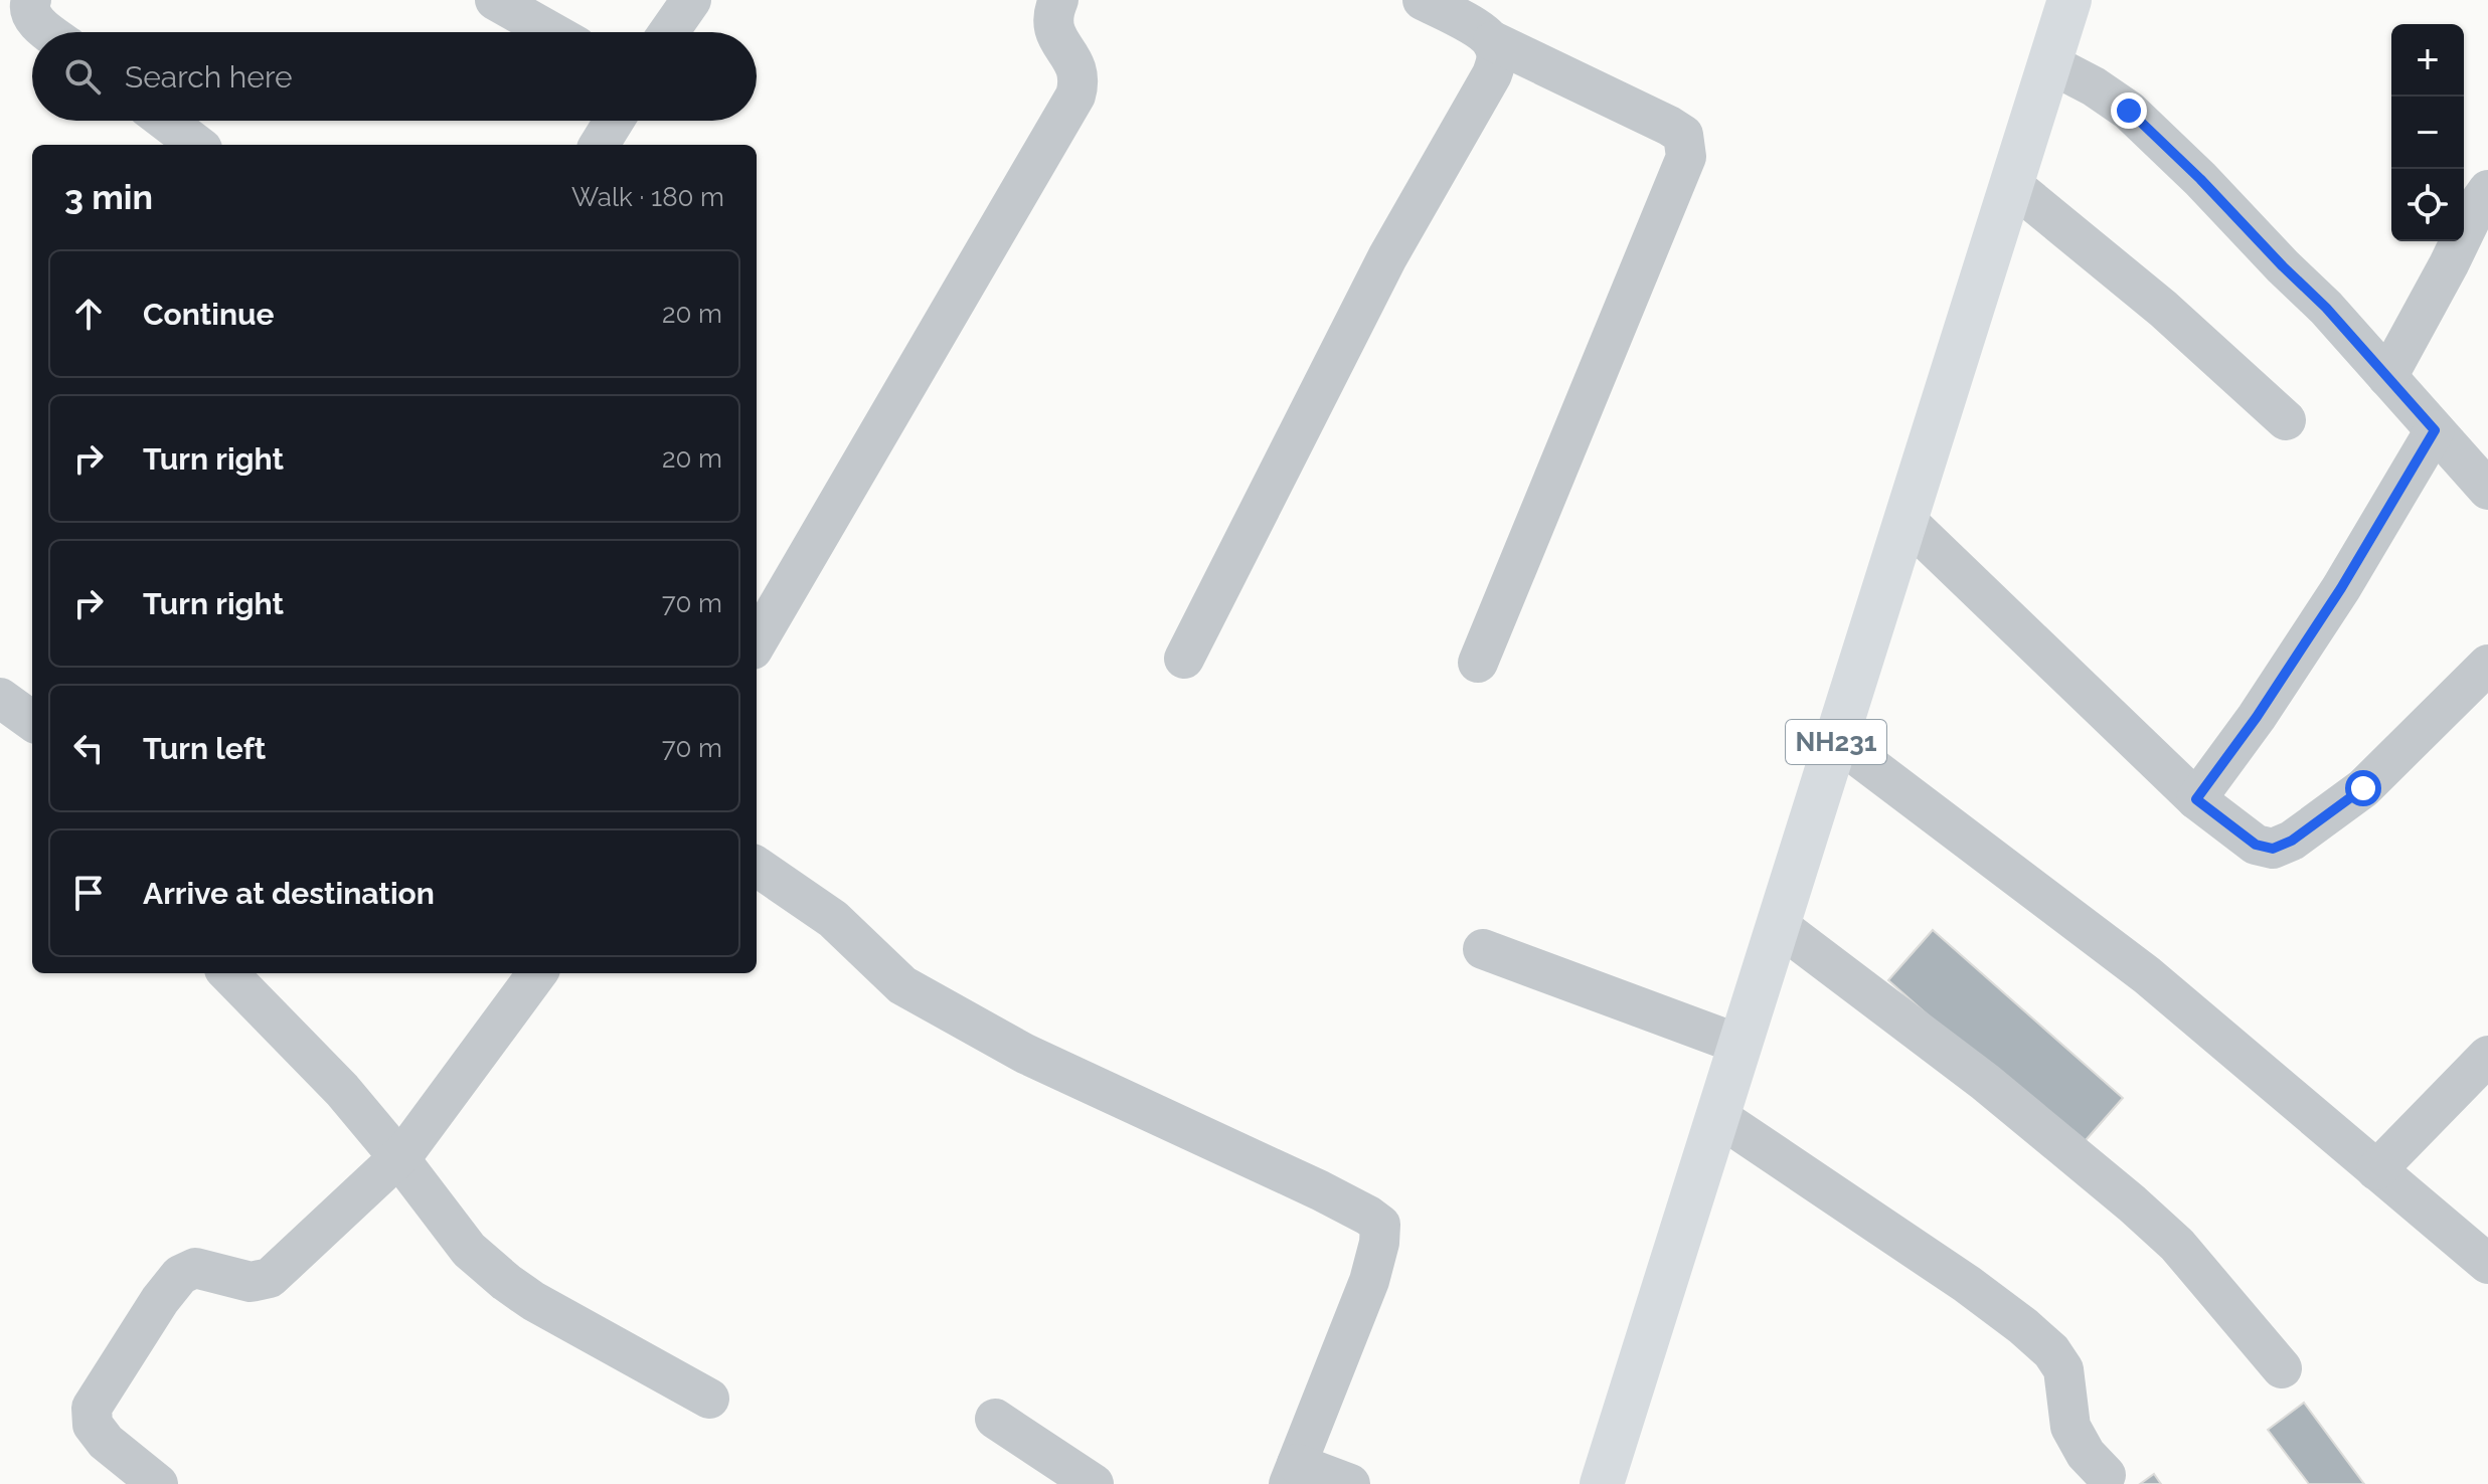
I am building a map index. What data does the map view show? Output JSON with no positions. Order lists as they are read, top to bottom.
{
  "streets": {
    "highway": ["NH231"]
  },
  "page": {
    "map_buttons": ["+", "−"],
    "search": "Search here",
    "heading": ["3 min", "Walk · 180 m"],
    "list": [
      ["Continue", "20 m"],
      ["Turn right", "20 m"],
      ["Turn right", "70 m"],
      ["Turn left", "70 m"],
      "Arrive at destination"
    ]
  }
}
